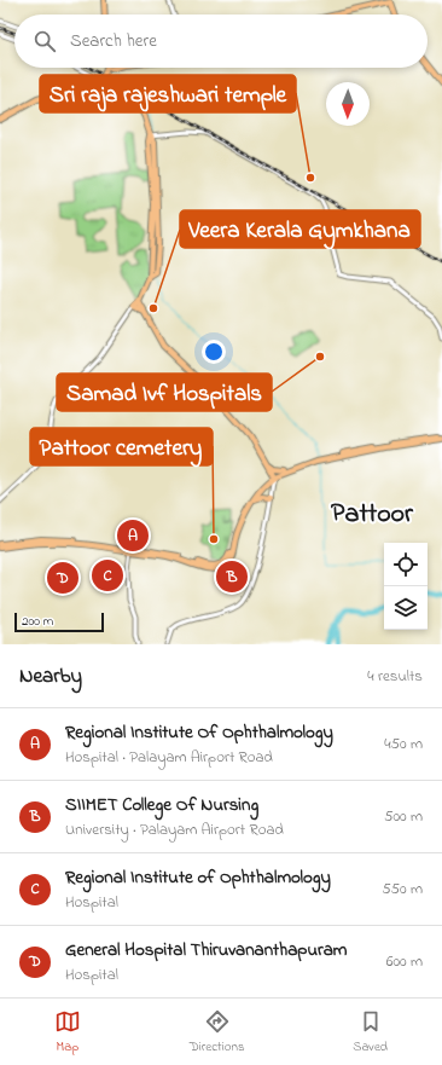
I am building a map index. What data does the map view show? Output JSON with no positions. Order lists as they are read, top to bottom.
{
  "districts": ["Pattoor"],
  "places": [
    "Sri raja rajeshwari temple",
    "Veera Kerala Gymkhana",
    "Samad Ivf Hospitals",
    "Pattoor cemetery"
  ],
  "scale_bar": "200 m",
  "north": "bottom",
  "page": {
    "search": "Search here",
    "pins": [
      "A",
      "C",
      "B",
      "D"
    ],
    "scale": "200 m",
    "heading": ["Nearby", "4 results"],
    "list": [
      {
        "mark": "A",
        "name": "Regional Institute Of Ophthalmology",
        "note": "Hospital · Palayam Airport Road",
        "value": "450 m"
      },
      {
        "mark": "B",
        "name": "SIIMET College Of Nursing",
        "note": "University · Palayam Airport Road",
        "value": "500 m"
      },
      {
        "mark": "C",
        "name": "Regional Institute of Ophthalmology",
        "note": "Hospital",
        "value": "550 m"
      },
      {
        "mark": "D",
        "name": "General Hospital Thiruvananthapuram",
        "note": "Hospital",
        "value": "600 m"
      }
    ],
    "nav": ["Map", "Directions", "Saved"]
  }
}
